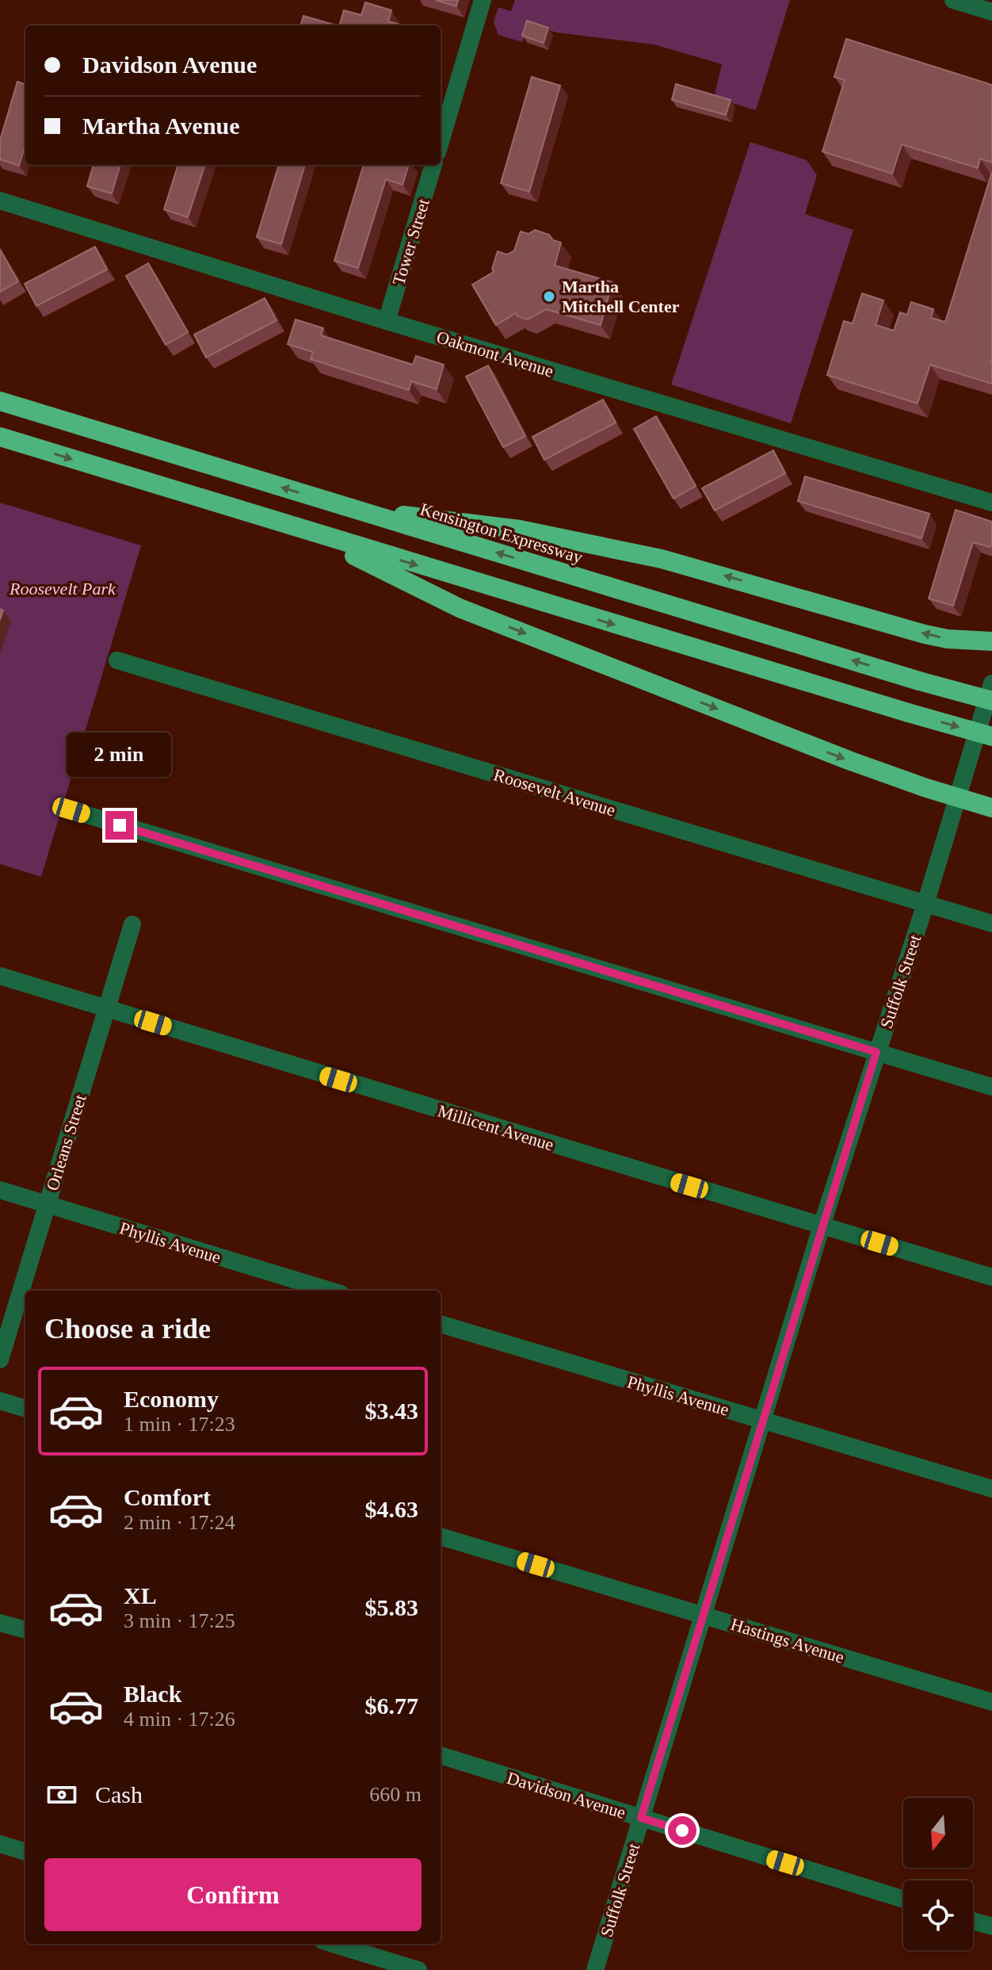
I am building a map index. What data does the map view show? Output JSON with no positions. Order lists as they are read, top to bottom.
{
  "streets": {
    "highway": ["Kensington Expressway"],
    "street": [
      "Tower Street",
      "Oakmont Avenue",
      "Roosevelt Avenue",
      "Suffolk Street",
      "Millicent Avenue",
      "Orleans Street",
      "Phyllis Avenue",
      "Hastings Avenue",
      "Davidson Avenue"
    ]
  },
  "crossings": [
    ["Tower Street", "Oakmont Avenue"],
    ["Roosevelt Avenue", "Suffolk Street"],
    ["Suffolk Street", "Millicent Avenue"],
    ["Suffolk Street", "Phyllis Avenue"],
    ["Suffolk Street", "Hastings Avenue"],
    ["Suffolk Street", "Davidson Avenue"],
    ["Millicent Avenue", "Orleans Street"],
    ["Orleans Street", "Phyllis Avenue"]
  ],
  "parks": ["Roosevelt Park"],
  "places": ["Martha Mitchell Center"],
  "north": "bottom",
  "page": {
    "banner": ["Davidson Avenue", "Martha Avenue"],
    "bubble": "2 min",
    "heading": "Choose a ride",
    "list": [
      {
        "name": "Economy",
        "note": "1 min · 17:23",
        "value": "$3.43"
      },
      {
        "name": "Comfort",
        "note": "2 min · 17:24",
        "value": "$4.63"
      },
      {
        "name": "XL",
        "note": "3 min · 17:25",
        "value": "$5.83"
      },
      {
        "name": "Black",
        "note": "4 min · 17:26",
        "value": "$6.77"
      }
    ],
    "pay": ["Cash", "660 m"],
    "buttons": "Confirm"
  }
}
